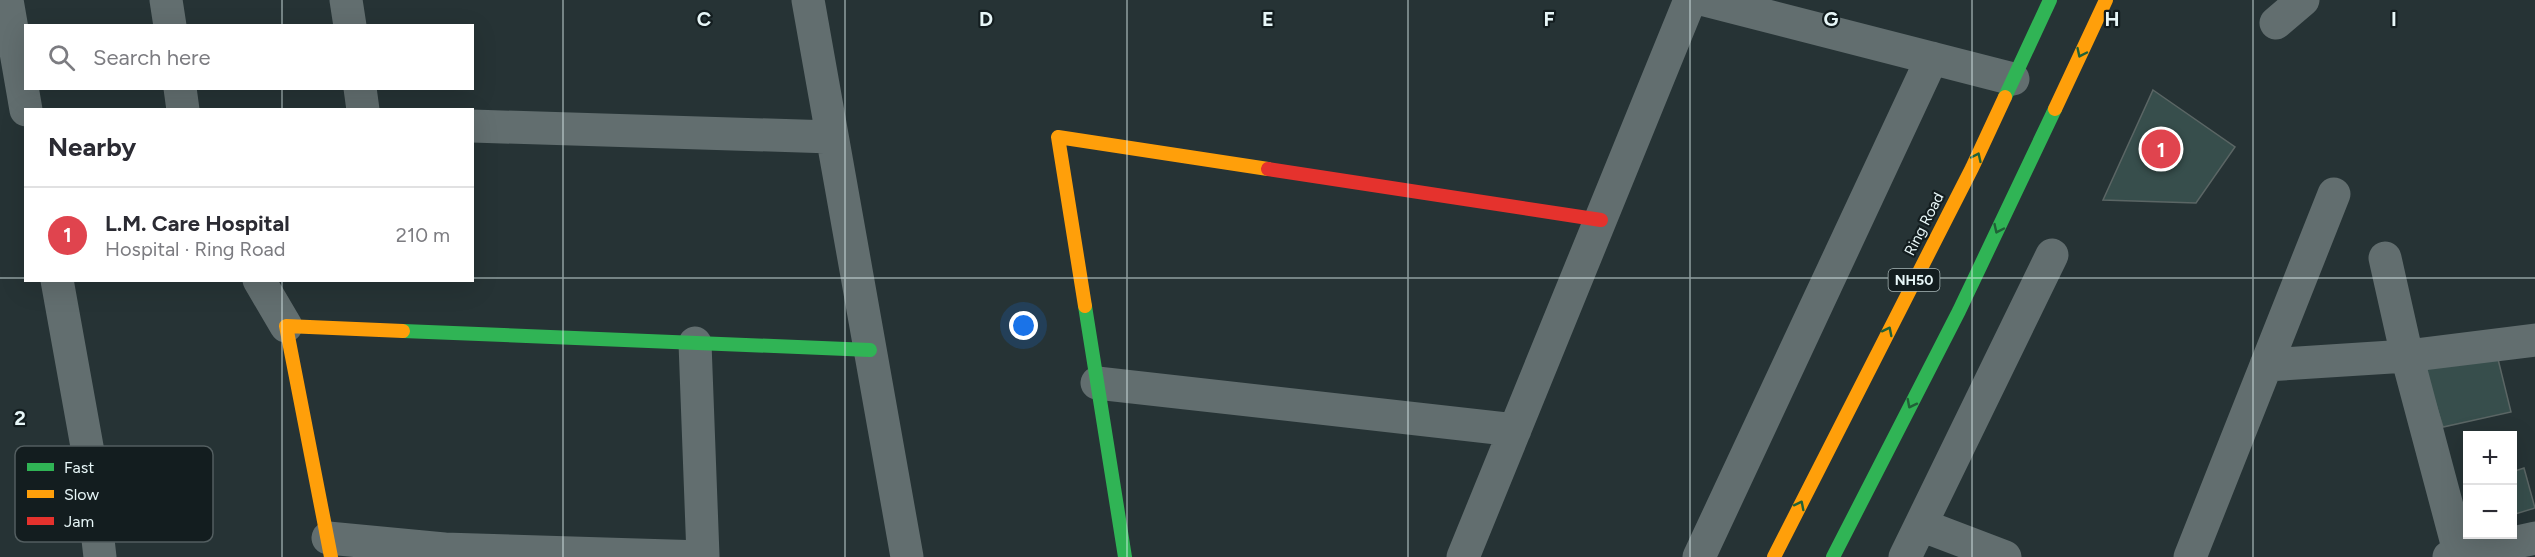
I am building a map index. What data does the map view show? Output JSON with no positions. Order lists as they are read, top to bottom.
{
  "streets": {
    "main road": ["Ring Road", "NH50"]
  },
  "legend": ["Fast", "Slow", "Jam"],
  "page": {
    "search": "Search here",
    "heading": "Nearby",
    "pins": "1",
    "list": [
      {
        "mark": "1",
        "name": "L.M. Care Hospital",
        "note": "Hospital · Ring Road",
        "value": "210 m"
      }
    ],
    "map_buttons": ["+", "−"]
  },
  "grid": {
    "columns": [
      "C",
      "D",
      "E",
      "F",
      "G",
      "H",
      "I"
    ],
    "rows": ["2"]
  }
}
